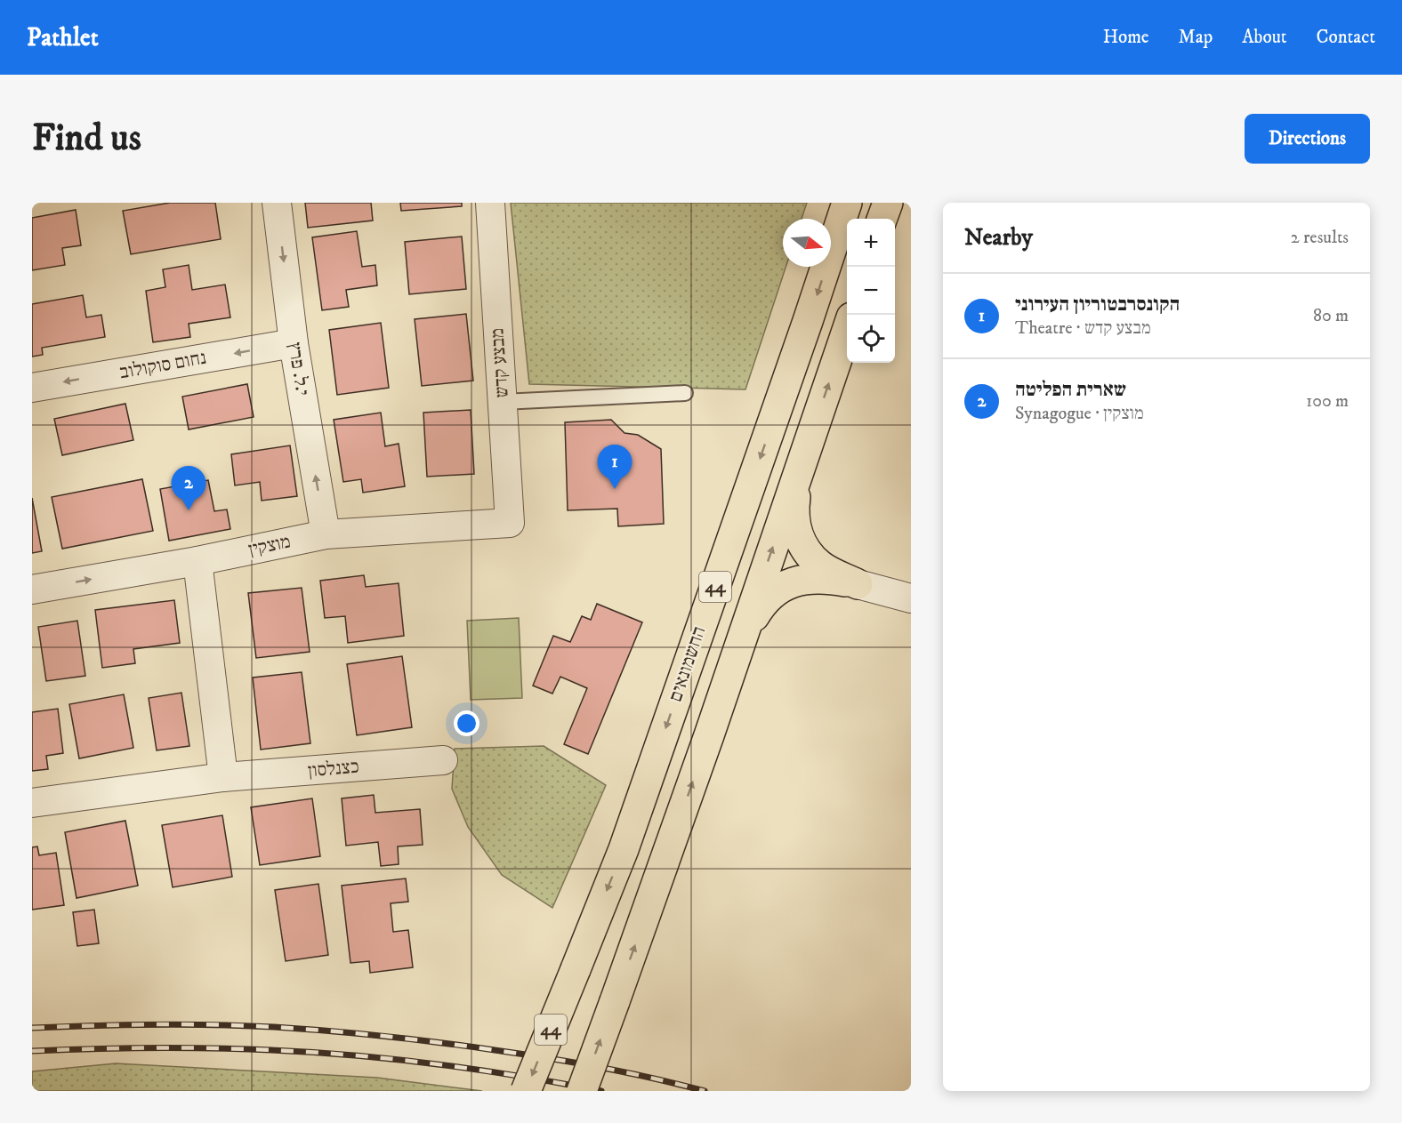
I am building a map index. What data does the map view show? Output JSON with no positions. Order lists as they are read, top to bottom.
{
  "streets": {
    "highway": ["44", "החשמונאים"],
    "street": [
      "מבצע קדש",
      "נחום סוקולוב",
      "י.ל. פרץ",
      "מוצקין",
      "כצנלסון"
    ]
  },
  "crossings": [
    ["מבצע קדש", "מוצקין"],
    ["נחום סוקולוב", "י.ל. פרץ"],
    ["י.ל. פרץ", "מוצקין"]
  ],
  "one_way": ["נחום סוקולוב"],
  "north": "right",
  "page": {
    "header": "Pathlet",
    "nav": [
      "Home",
      "Map",
      "About",
      "Contact"
    ],
    "buttons": "Directions",
    "title": "Find us",
    "heading": ["Nearby", "2 results"],
    "map_buttons": ["+", "−"],
    "list": [
      {
        "mark": "1",
        "name": "הקונסרבטוריון העירוני",
        "note": "Theatre · מבצע קדש",
        "value": "80 m"
      },
      {
        "mark": "2",
        "name": "שארית הפליטה",
        "note": "Synagogue · מוצקין",
        "value": "100 m"
      }
    ],
    "pins": ["1", "2"]
  }
}
